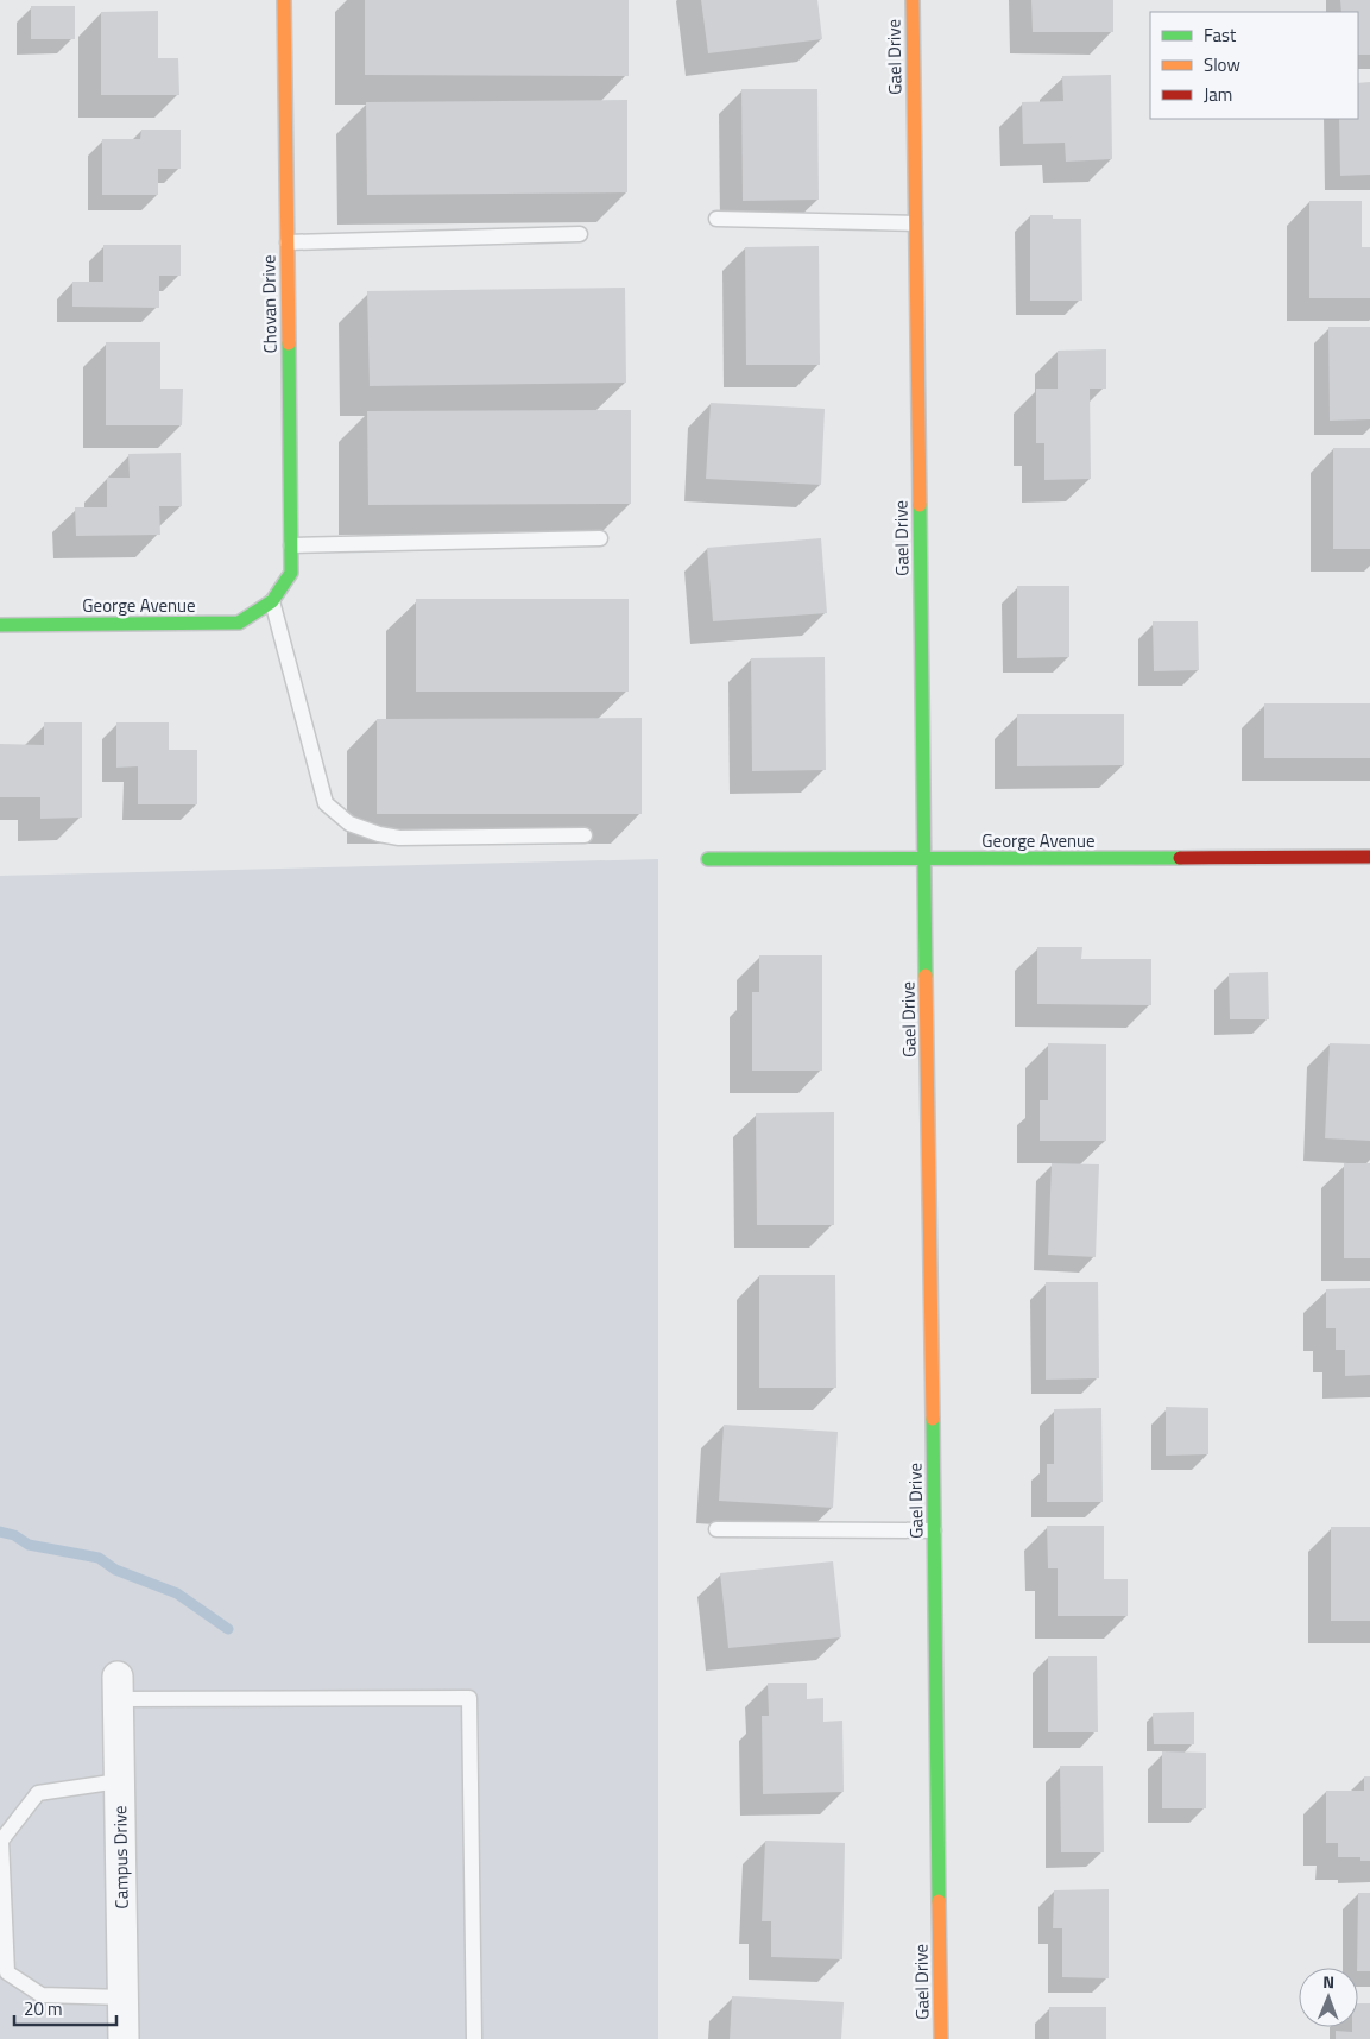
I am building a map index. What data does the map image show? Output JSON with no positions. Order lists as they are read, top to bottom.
{
  "streets": {
    "street": [
      "Gael Drive",
      "Chovan Drive",
      "George Avenue",
      "Campus Drive"
    ]
  },
  "crossings": [
    ["Gael Drive", "George Avenue"],
    ["Chovan Drive", "George Avenue"]
  ],
  "legend": ["Fast", "Slow", "Jam"],
  "scale_bar": "20 m",
  "north": "top"
}
